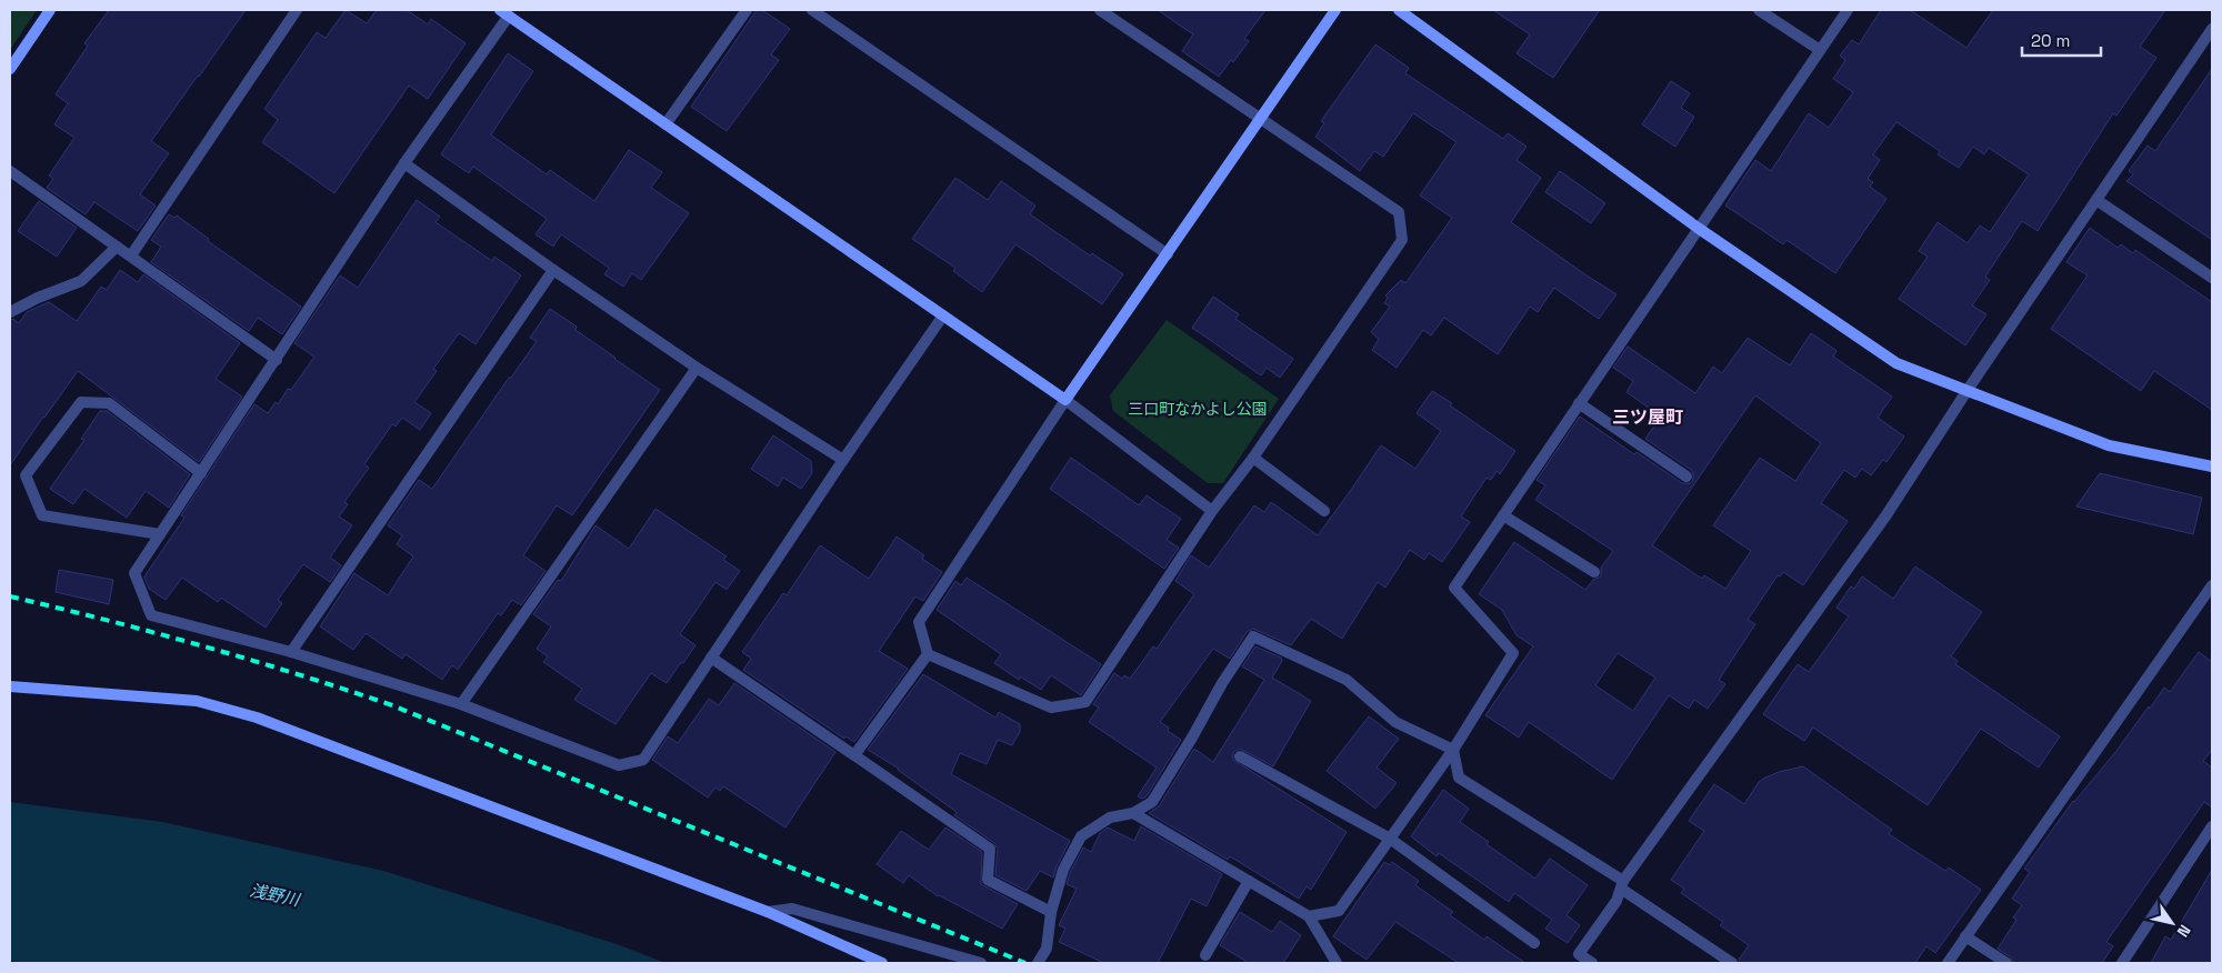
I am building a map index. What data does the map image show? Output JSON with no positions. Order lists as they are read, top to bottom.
{
  "districts": ["三ツ屋町"],
  "water": ["浅野川"],
  "parks": ["三口町なかよし公園"],
  "scale_bar": "20 m",
  "north": "bottom right"
}
